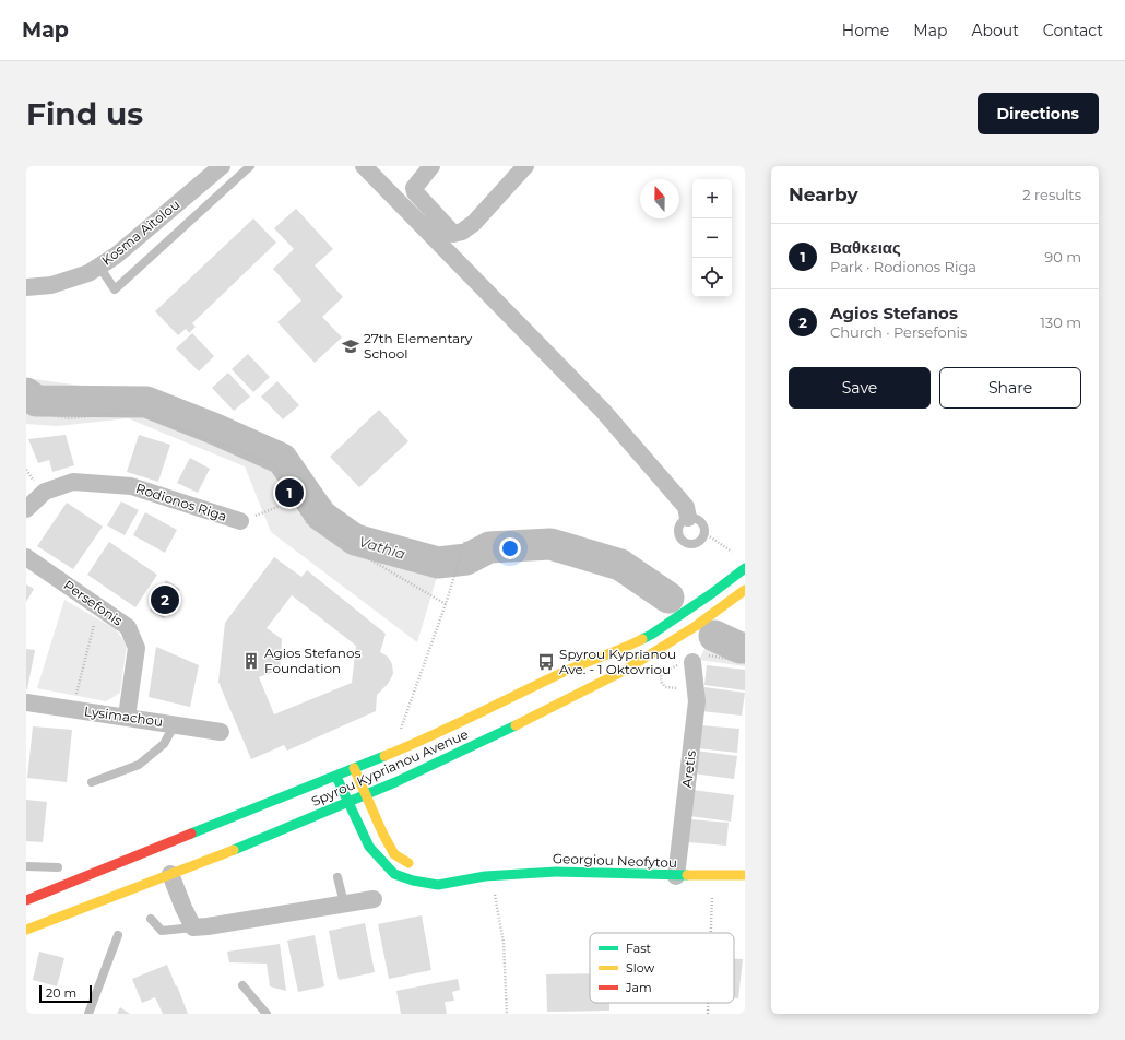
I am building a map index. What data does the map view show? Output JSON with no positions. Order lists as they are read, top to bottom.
{
  "streets": {
    "main road": ["Spyrou Kyprianou Avenue", "Georgiou Neofytou"],
    "street": [
      "Kosma Aitolou",
      "Rodionos Riga",
      "Persefonis",
      "Lysimachou",
      "Aretis"
    ]
  },
  "crossings": [
    ["Persefonis", "Lysimachou"],
    ["Spyrou Kyprianou Avenue", "Georgiou Neofytou"],
    ["Aretis", "Georgiou Neofytou"]
  ],
  "water": ["Vathia"],
  "places": {
    "school or university": ["27th Elementary School"],
    "building": ["Agios Stefanos Foundation"],
    "bus stop": ["Spyrou Kyprianou Ave. - 1 Oktovriou"]
  },
  "legend": ["Fast", "Slow", "Jam"],
  "scale_bar": "20 m",
  "north": "top",
  "page": {
    "header": "Map",
    "nav": [
      "Home",
      "Map",
      "About",
      "Contact"
    ],
    "buttons": [
      "Directions",
      ["Save", "Share"]
    ],
    "title": "Find us",
    "heading": ["Nearby", "2 results"],
    "map_buttons": ["+", "−"],
    "list": [
      {
        "mark": "1",
        "name": "Βαθκειας",
        "note": "Park · Rodionos Riga",
        "value": "90 m"
      },
      {
        "mark": "2",
        "name": "Agios Stefanos",
        "note": "Church · Persefonis",
        "value": "130 m"
      }
    ],
    "pins": ["1", "2"],
    "scale": "20 m"
  }
}
